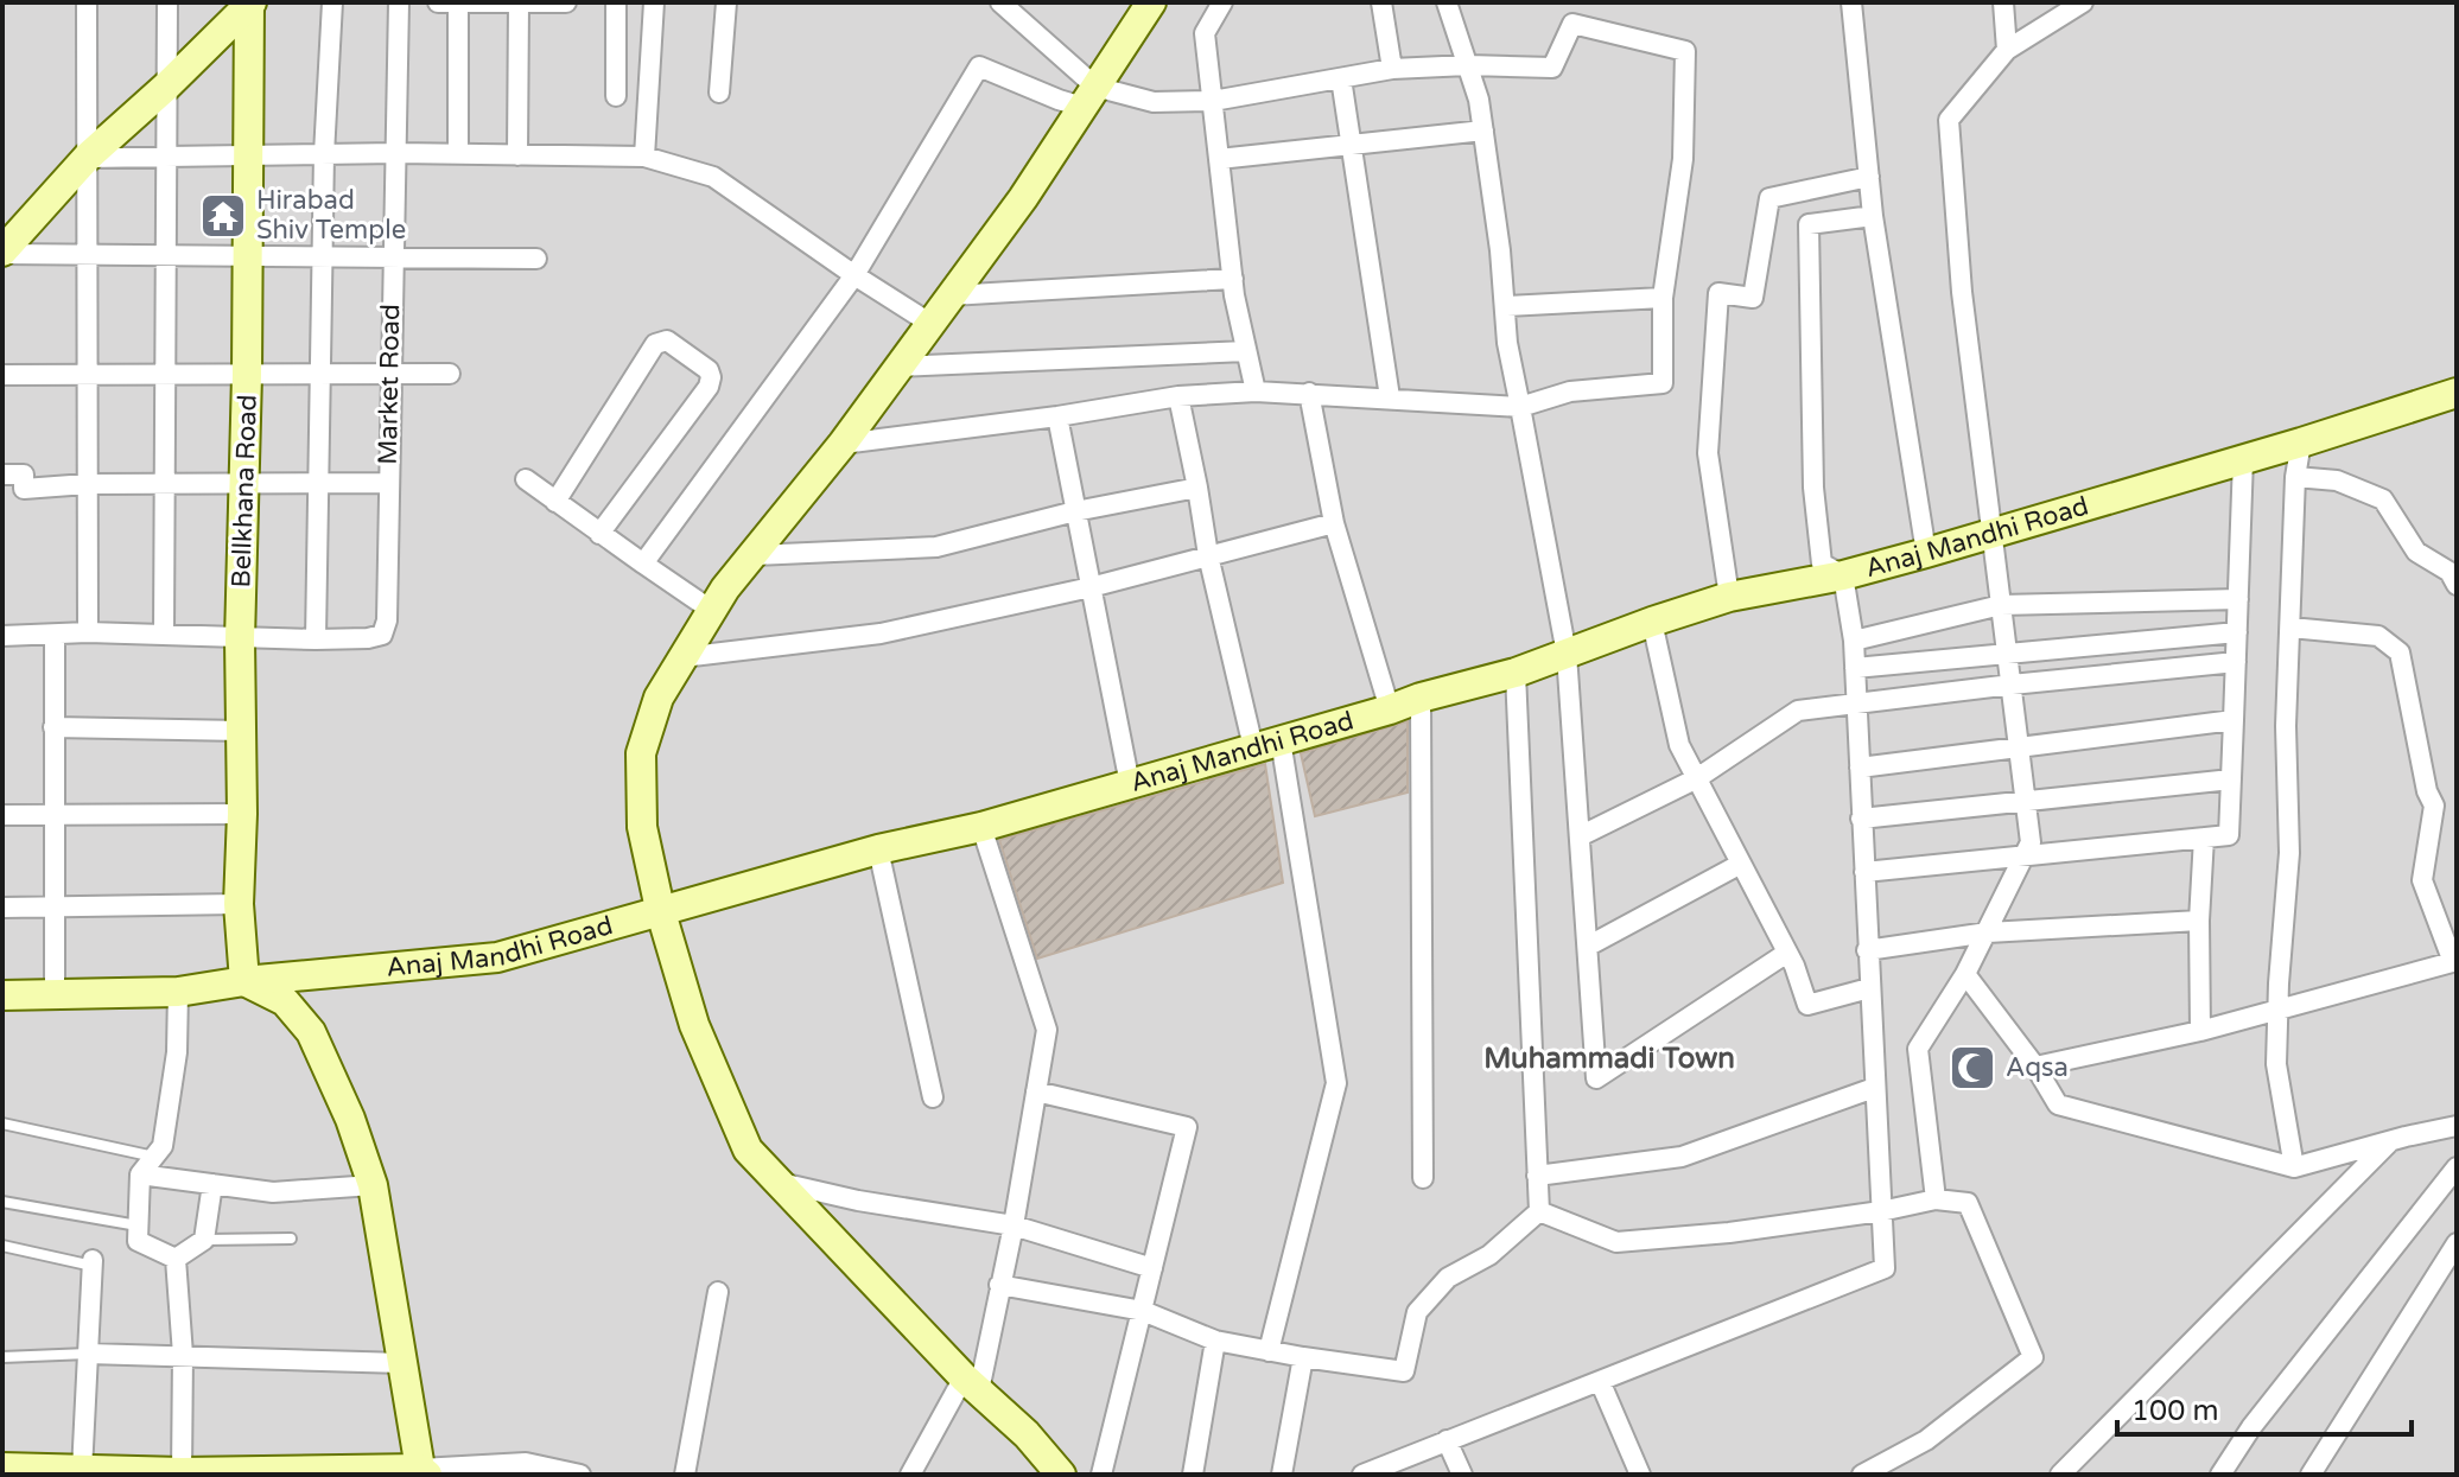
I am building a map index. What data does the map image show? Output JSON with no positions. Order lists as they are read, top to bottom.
{
  "streets": {
    "street": ["Market Road", "Bellkhana Road", "Anaj Mandhi Road"]
  },
  "crossings": [
    ["Market Road", "Bellkhana Road"],
    ["Bellkhana Road", "Anaj Mandhi Road"]
  ],
  "districts": ["Muhammadi Town"],
  "places": {
    "temple": ["Hirabad Shiv Temple"],
    "mosque": ["Aqsa"]
  },
  "scale_bar": "100 m"
}
